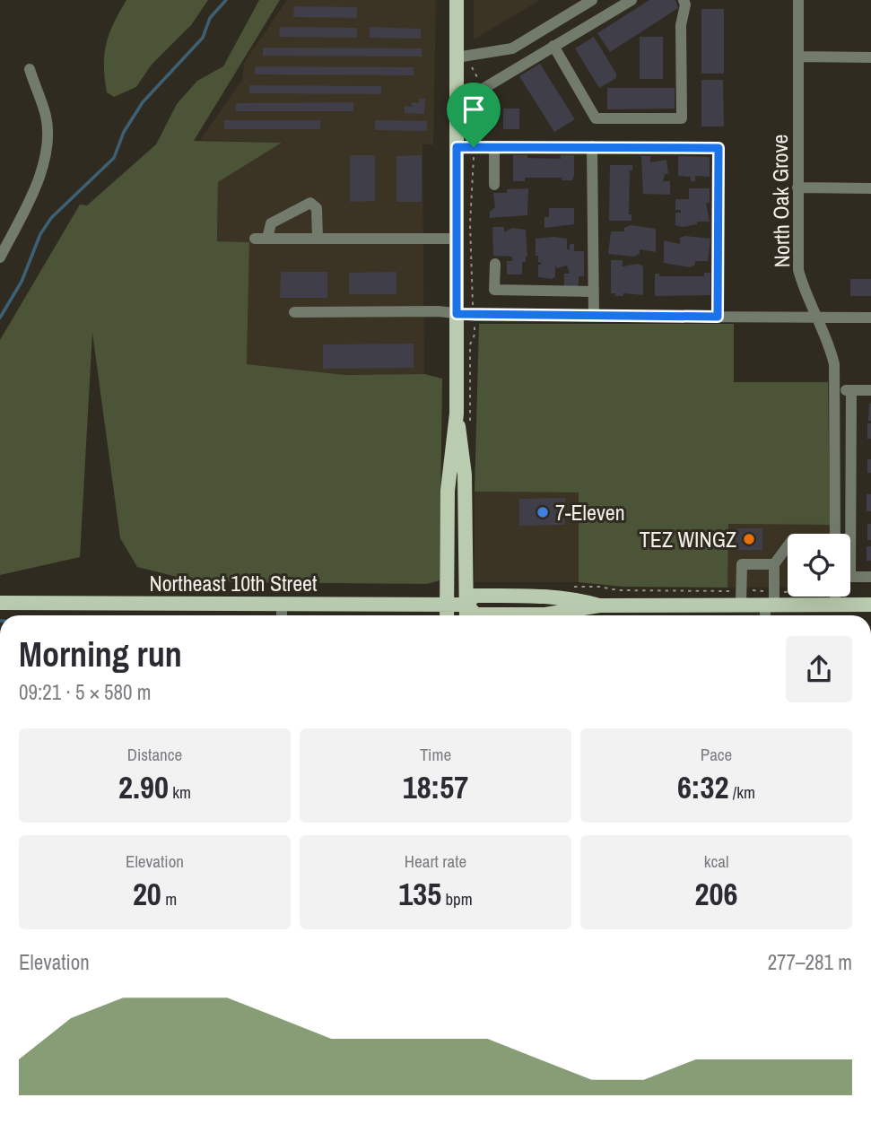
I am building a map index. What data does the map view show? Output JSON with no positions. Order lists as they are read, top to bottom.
{
  "streets": {
    "main road": ["Northeast 10th Street"],
    "street": ["North Oak Grove"]
  },
  "places": ["7-Eleven", "TEZ WINGZ"],
  "page": {
    "heading": ["Morning run", "09:21 · 5 × 580 m"],
    "stats": [
      ["Distance", "2.90 km"],
      ["Time", "18:57"],
      ["Pace", "6:32 /km"],
      ["Elevation", "20 m"],
      ["Heart rate", "135 bpm"],
      ["kcal", "206"]
    ],
    "chart": ["Elevation", "277–281 m"]
  }
}
